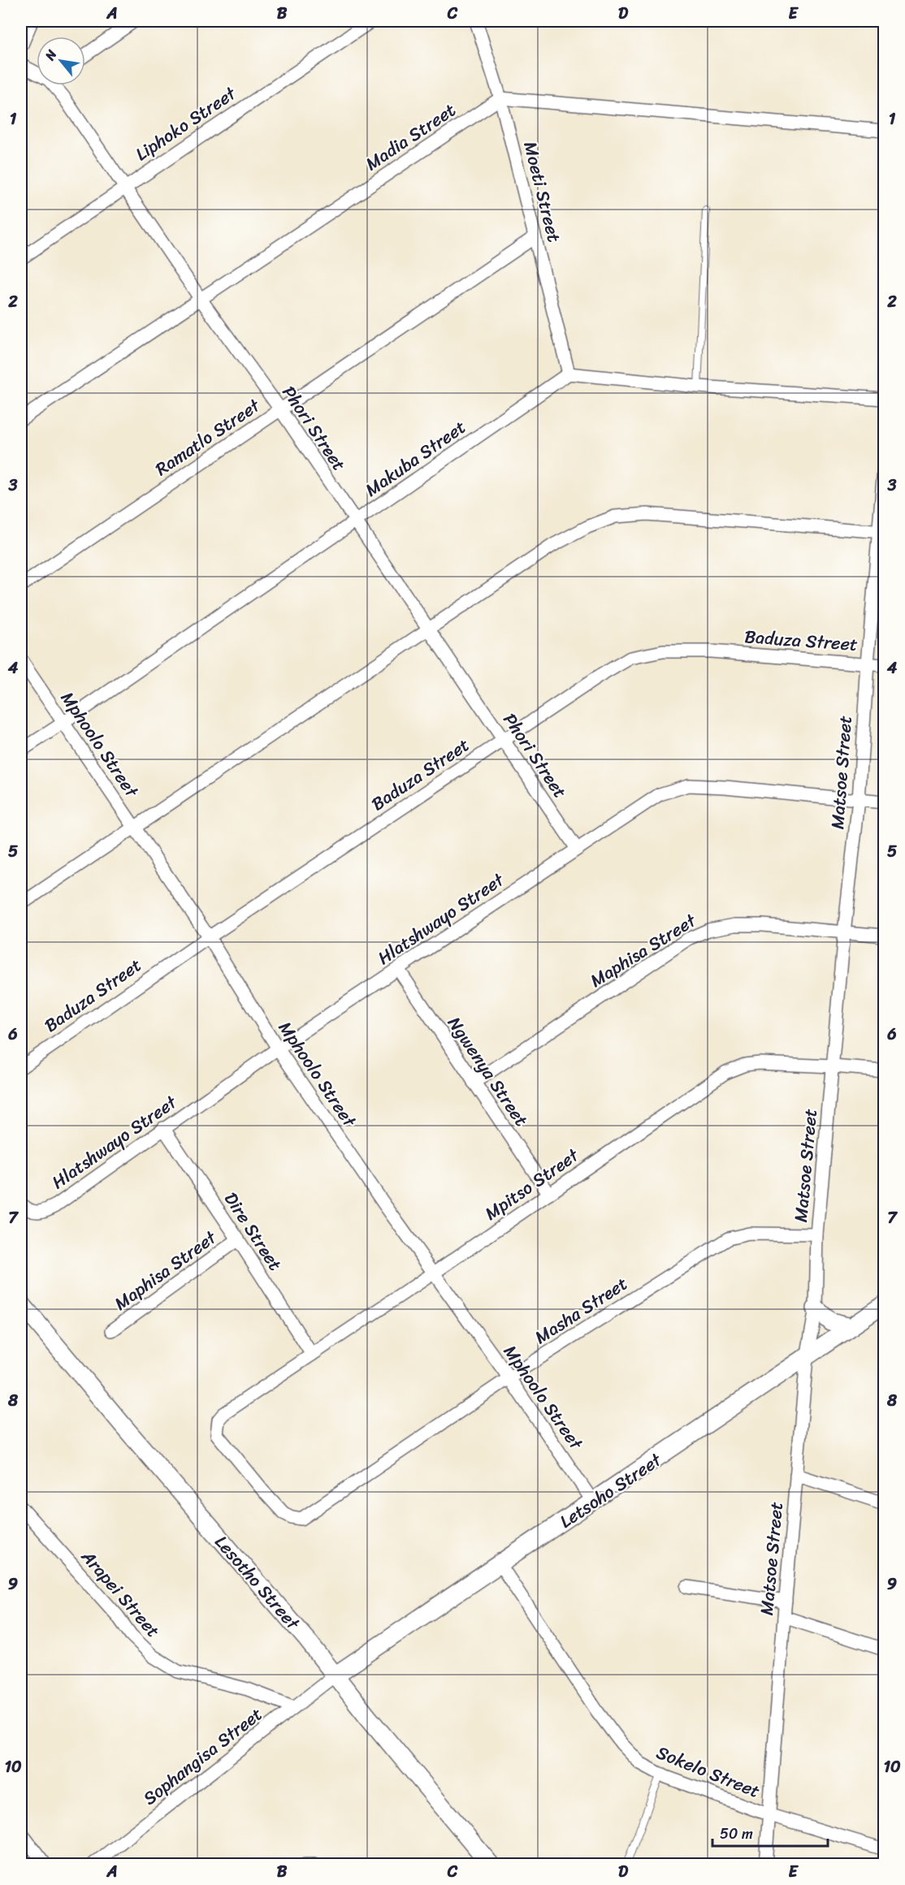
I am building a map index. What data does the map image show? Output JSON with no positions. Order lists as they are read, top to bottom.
{
  "streets": {
    "street": [
      "Liphoko Street",
      "Madia Street",
      "Moeti Street",
      "Phori Street",
      "Ramatlo Street",
      "Makuba Street",
      "Baduza Street",
      "Mphoolo Street",
      "Matsoe Street",
      "Hlatshwayo Street",
      "Maphisa Street",
      "Ngwenya Street",
      "Mpitso Street",
      "Dire Street",
      "Masha Street",
      "Letsoho Street",
      "Lesotho Street",
      "Arapei Street",
      "Sophangisa Street",
      "Sokelo Street"
    ]
  },
  "crossings": [
    ["Liphoko Street", "Phori Street"],
    ["Madia Street", "Moeti Street"],
    ["Madia Street", "Phori Street"],
    ["Moeti Street", "Ramatlo Street"],
    ["Moeti Street", "Makuba Street"],
    ["Phori Street", "Ramatlo Street"],
    ["Phori Street", "Makuba Street"],
    ["Phori Street", "Baduza Street"],
    ["Phori Street", "Hlatshwayo Street"],
    ["Makuba Street", "Mphoolo Street"],
    ["Baduza Street", "Mphoolo Street"],
    ["Baduza Street", "Matsoe Street"],
    ["Mphoolo Street", "Hlatshwayo Street"],
    ["Mphoolo Street", "Mpitso Street"],
    ["Mphoolo Street", "Masha Street"],
    ["Mphoolo Street", "Letsoho Street"],
    ["Matsoe Street", "Hlatshwayo Street"],
    ["Matsoe Street", "Maphisa Street"],
    ["Matsoe Street", "Mpitso Street"],
    ["Matsoe Street", "Masha Street"],
    ["Matsoe Street", "Letsoho Street"],
    ["Matsoe Street", "Sokelo Street"],
    ["Hlatshwayo Street", "Ngwenya Street"],
    ["Hlatshwayo Street", "Dire Street"],
    ["Maphisa Street", "Ngwenya Street"],
    ["Maphisa Street", "Dire Street"],
    ["Ngwenya Street", "Mpitso Street"],
    ["Mpitso Street", "Dire Street"],
    ["Mpitso Street", "Masha Street"],
    ["Letsoho Street", "Lesotho Street"],
    ["Letsoho Street", "Sophangisa Street"],
    ["Letsoho Street", "Sokelo Street"],
    ["Lesotho Street", "Sophangisa Street"],
    ["Arapei Street", "Sophangisa Street"]
  ],
  "scale_bar": "50 m",
  "north": "top left",
  "grid": {
    "columns": [
      "A",
      "B",
      "C",
      "D",
      "E"
    ],
    "rows": [
      "1",
      "2",
      "3",
      "4",
      "5",
      "6",
      "7",
      "8",
      "9",
      "10"
    ]
  }
}
